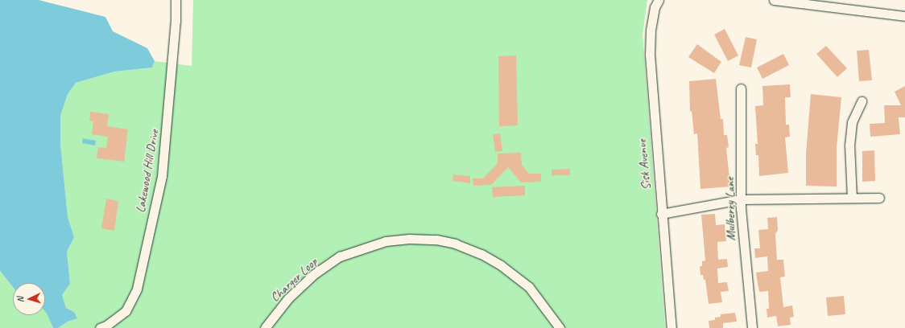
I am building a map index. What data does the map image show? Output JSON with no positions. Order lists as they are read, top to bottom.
{
  "streets": {
    "street": [
      "Sisk Avenue",
      "Lakewood Hill Drive",
      "Mulberry Lane",
      "Charger Loop"
    ]
  },
  "north": "left"
}
